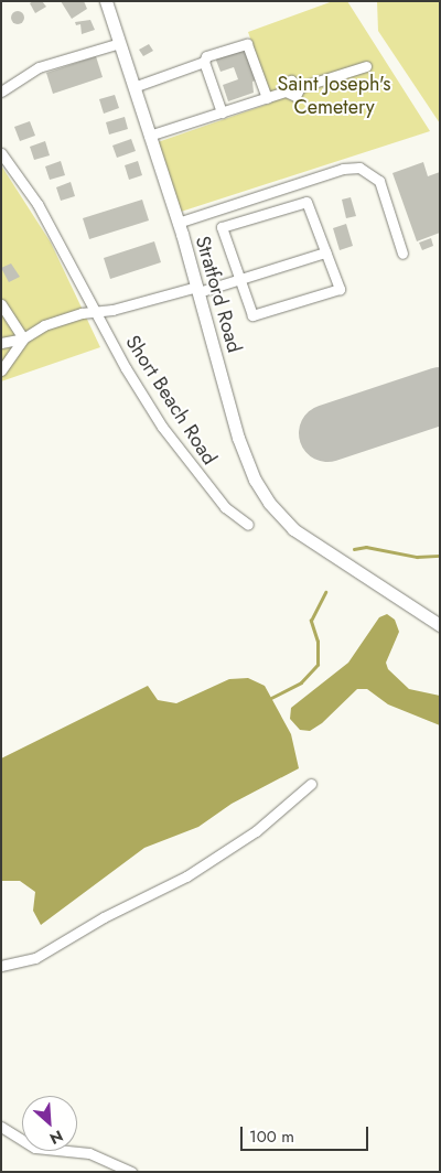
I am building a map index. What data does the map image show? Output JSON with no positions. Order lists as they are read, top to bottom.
{
  "streets": {
    "main road": ["Stratford Road"],
    "street": ["Short Beach Road"]
  },
  "crossings": [
    ["Stratford Road", "Short Beach Road"]
  ],
  "parks": ["Saint Joseph's Cemetery"],
  "scale_bar": "100 m",
  "north": "bottom right"
}
